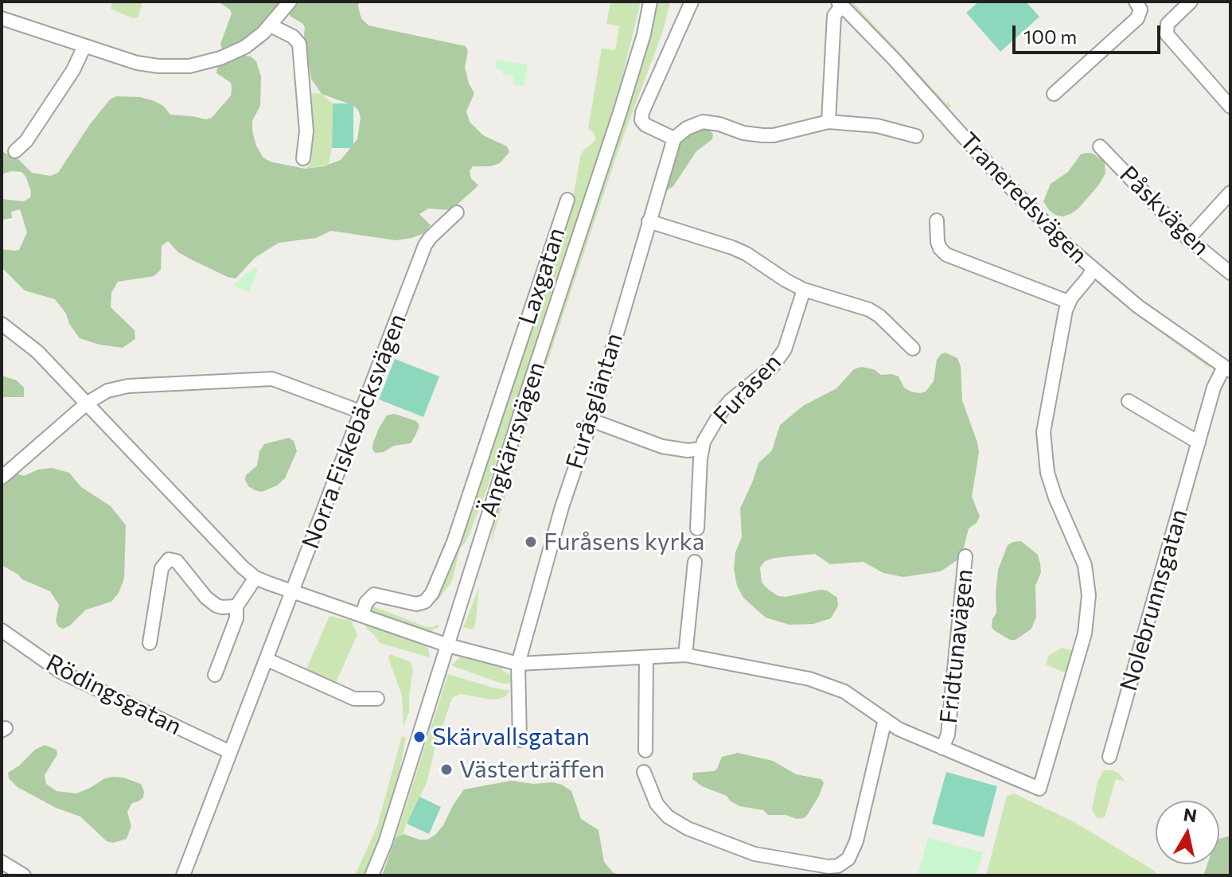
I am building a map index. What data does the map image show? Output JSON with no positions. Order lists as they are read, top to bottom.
{
  "streets": {
    "street": [
      "Traneredsvägen",
      "Påskvägen",
      "Laxgatan",
      "Furåsen",
      "Furåsgläntan",
      "Norra Fiskebäcksvägen",
      "Ängkärrsvägen",
      "Nolebrunnsgatan",
      "Fridtunavägen",
      "Rödingsgatan"
    ]
  },
  "crossings": [
    ["Traneredsvägen", "Nolebrunnsgatan"],
    ["Furåsgläntan", "Fridtunavägen"],
    ["Norra Fiskebäcksvägen", "Rödingsgatan"],
    ["Ängkärrsvägen", "Fridtunavägen"]
  ],
  "places": ["Furåsens kyrka", "Skärvallsgatan", "Västerträffen"],
  "scale_bar": "100 m",
  "north": "top"
}
